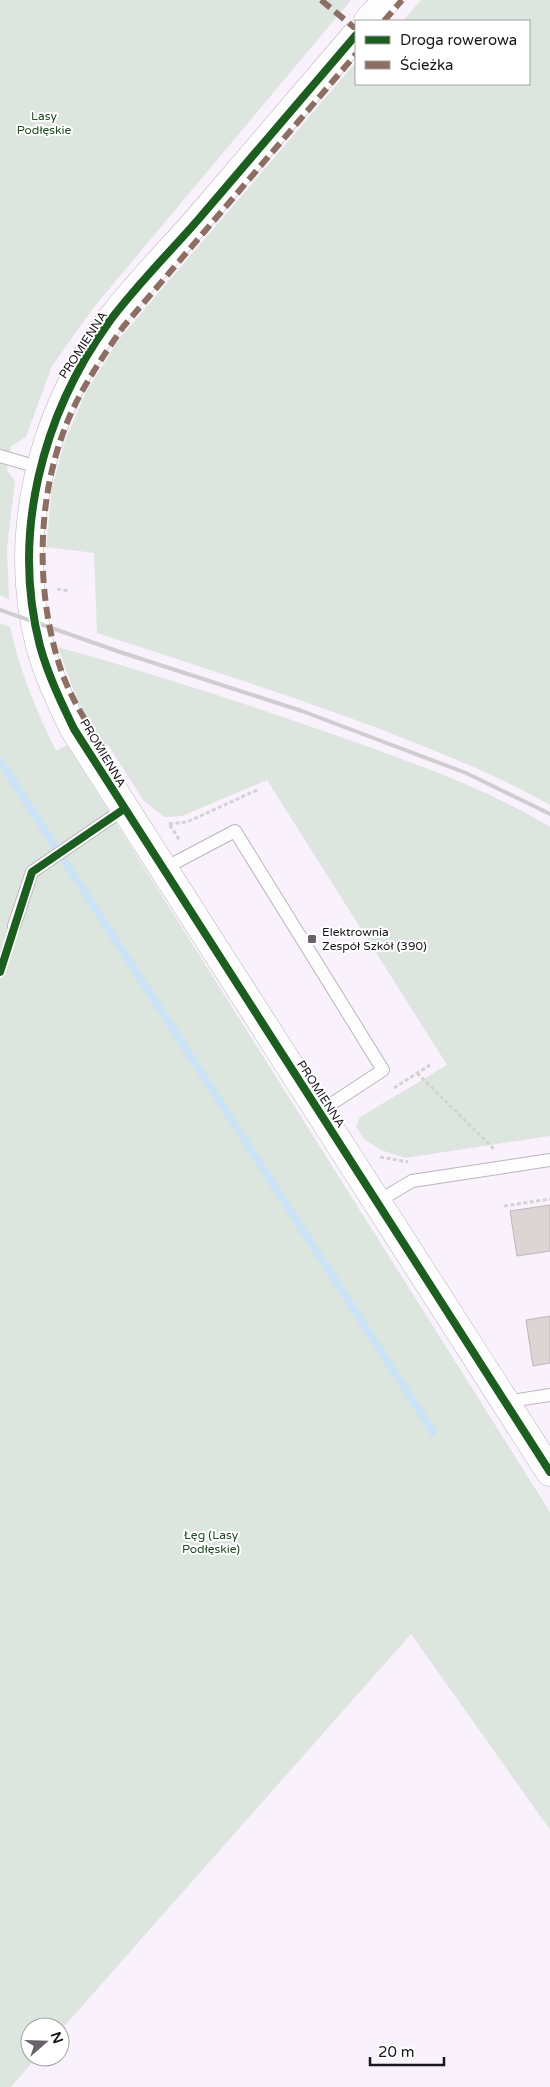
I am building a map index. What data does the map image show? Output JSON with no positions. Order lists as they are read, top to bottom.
{
  "streets": {
    "street": ["PROMIENNA"]
  },
  "parks": ["Lasy Podłęskie", "Łęg (Lasy Podłęskie)"],
  "places": {
    "transit": ["Elektrownia Zespół Szkół (390)"]
  },
  "legend": ["Droga rowerowa", "Ścieżka"],
  "scale_bar": "20 m",
  "north": "right"
}
